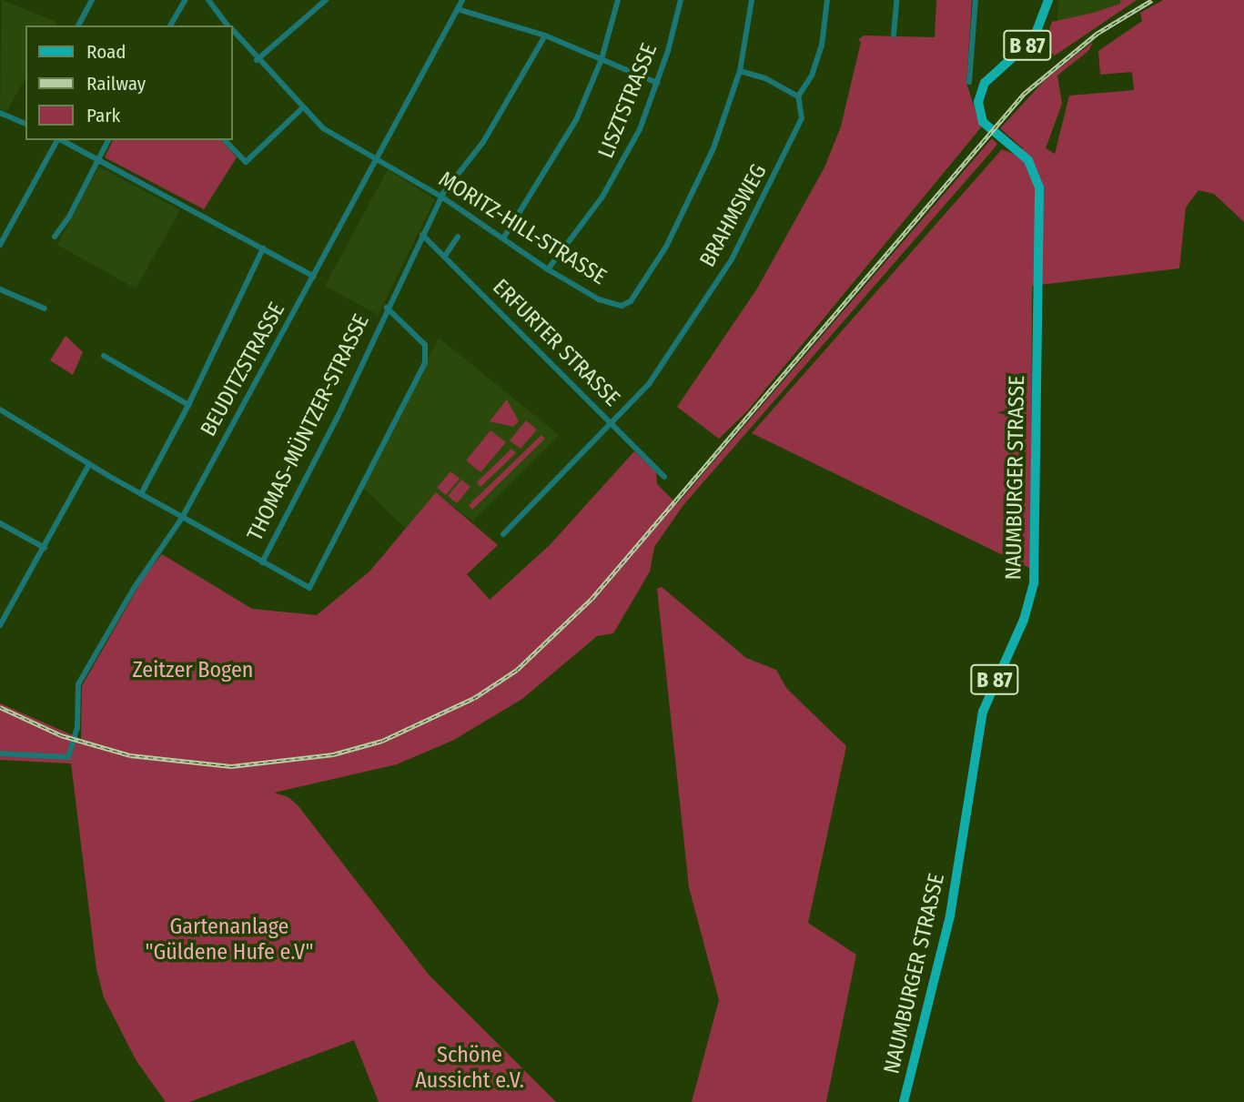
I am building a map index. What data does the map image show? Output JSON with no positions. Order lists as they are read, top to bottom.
{
  "streets": {
    "main road": ["B 87", "NAUMBURGER STRASSE"],
    "street": [
      "LISZTSTRASSE",
      "BRAHMSWEG",
      "MORITZ-HILL-STRASSE",
      "ERFURTER STRASSE",
      "BEUDITZSTRASSE",
      "THOMAS-MÜNTZER-STRASSE"
    ]
  },
  "crossings": [
    ["LISZTSTRASSE", "MORITZ-HILL-STRASSE"],
    ["BRAHMSWEG", "ERFURTER STRASSE"],
    ["MORITZ-HILL-STRASSE", "BEUDITZSTRASSE"],
    ["MORITZ-HILL-STRASSE", "THOMAS-MÜNTZER-STRASSE"],
    ["ERFURTER STRASSE", "THOMAS-MÜNTZER-STRASSE"]
  ],
  "parks": ["Zeitzer Bogen", "Gartenanlage \"Güldene Hufe e.V\"", "Schöne Aussicht e.V."],
  "legend": ["Road", "Railway", "Park"]
}
